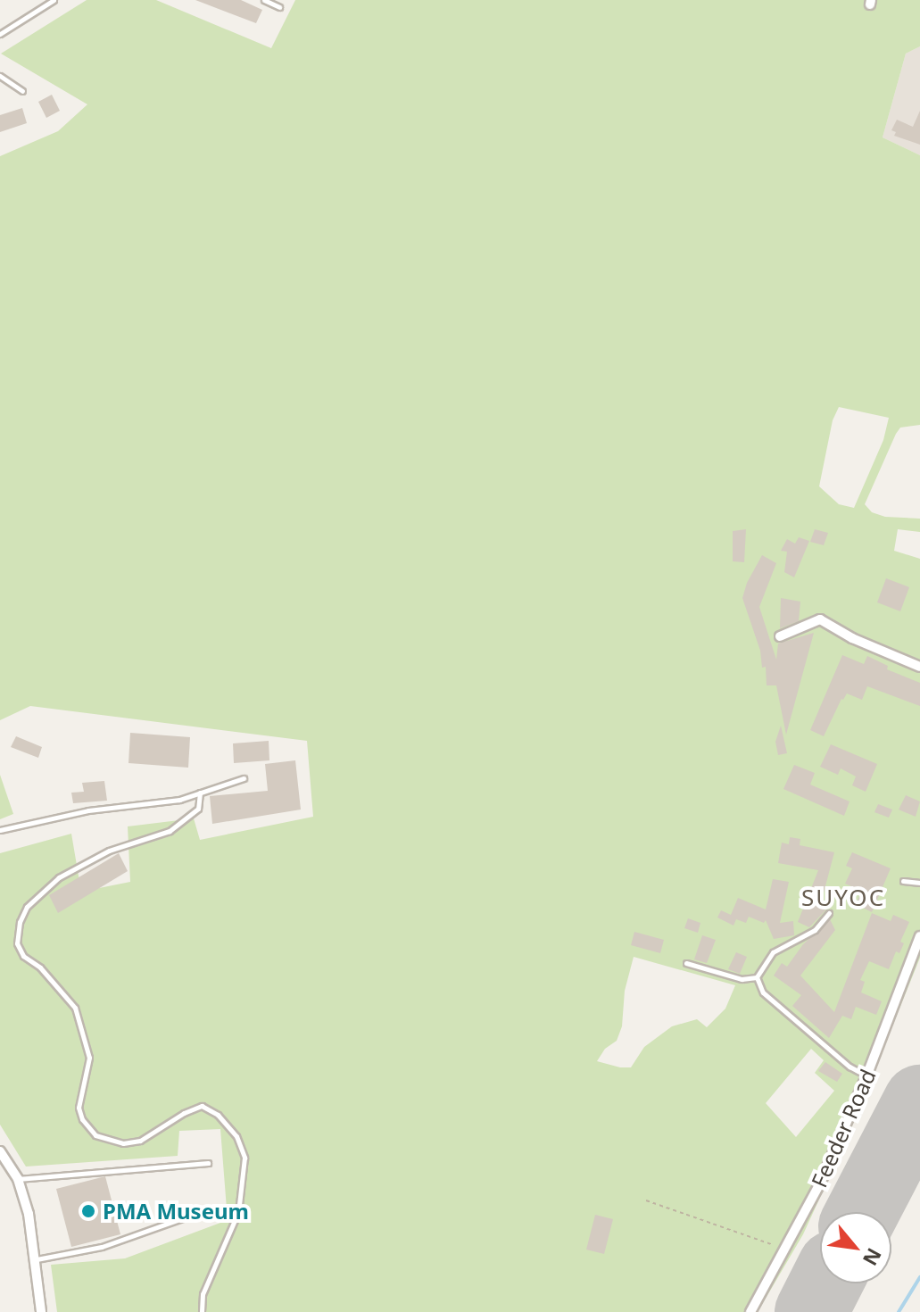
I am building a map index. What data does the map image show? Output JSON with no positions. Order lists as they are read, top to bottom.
{
  "streets": {
    "street": ["Feeder Road"]
  },
  "districts": ["SUYOC"],
  "places": ["PMA Museum"],
  "north": "bottom right"
}
